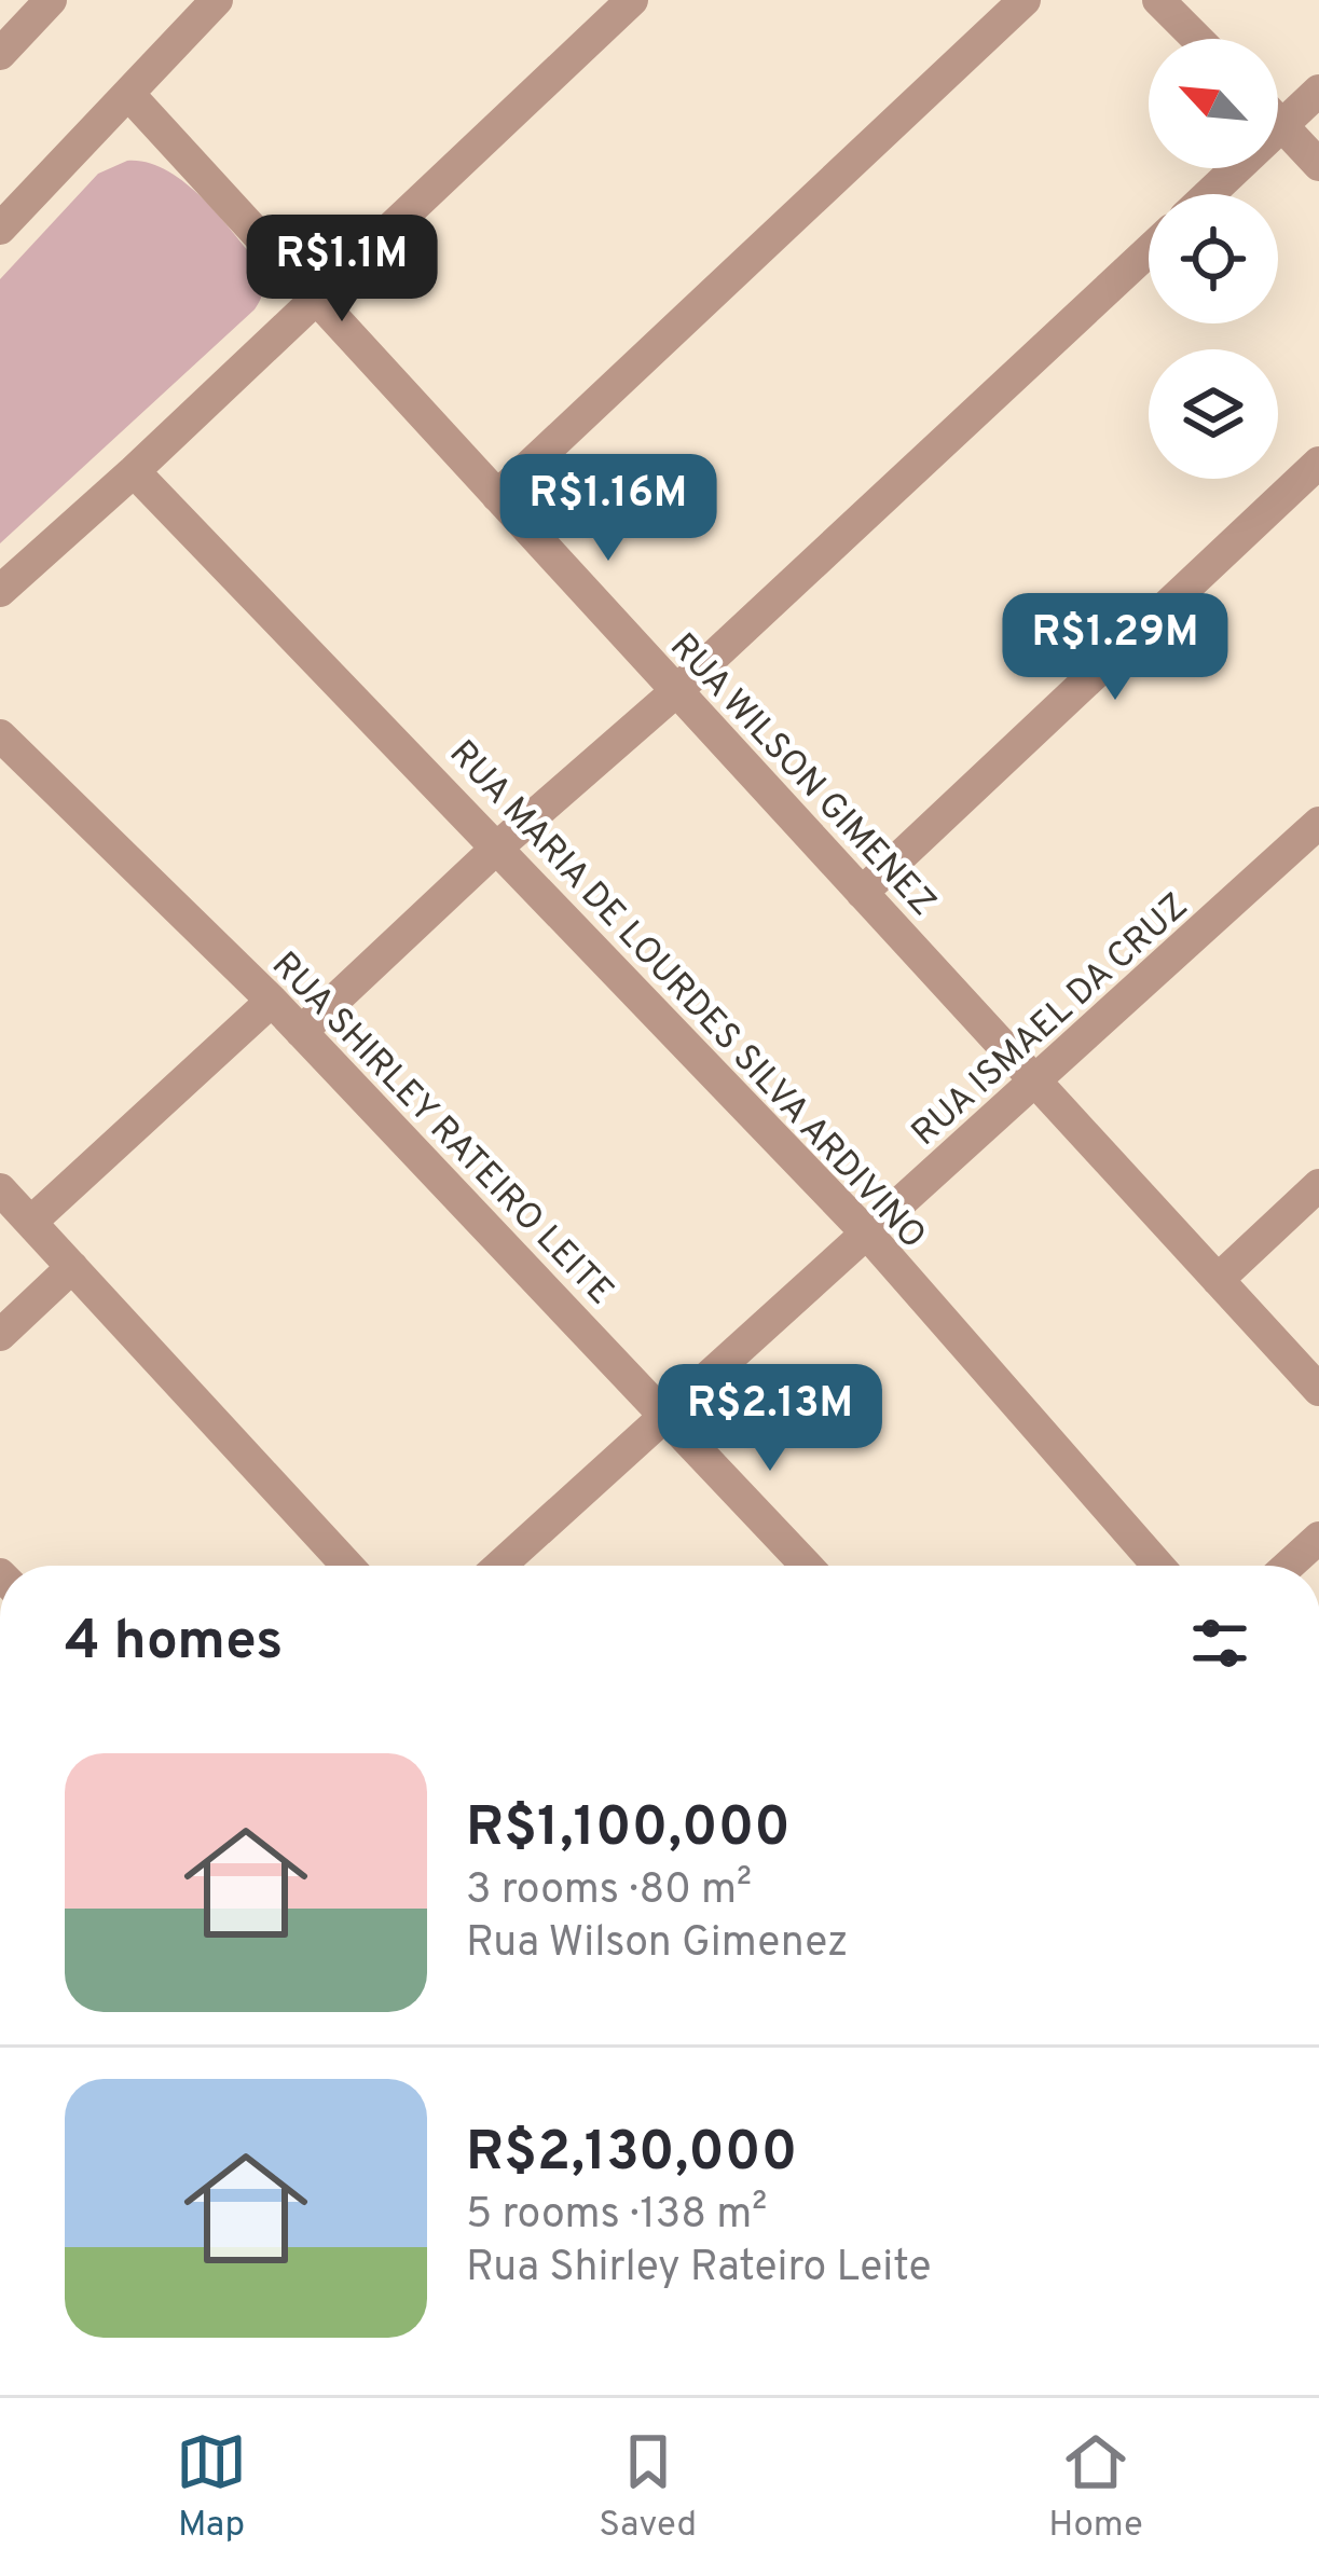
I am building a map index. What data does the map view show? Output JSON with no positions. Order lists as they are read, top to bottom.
{
  "streets": {
    "street": [
      "RUA WILSON GIMENEZ",
      "RUA MARIA DE LOURDES SILVA ARDIVINO",
      "RUA ISMAEL DA CRUZ",
      "RUA SHIRLEY RATEIRO LEITE"
    ]
  },
  "crossings": [
    ["RUA WILSON GIMENEZ", "RUA ISMAEL DA CRUZ"],
    ["RUA MARIA DE LOURDES SILVA ARDIVINO", "RUA ISMAEL DA CRUZ"],
    ["RUA ISMAEL DA CRUZ", "RUA SHIRLEY RATEIRO LEITE"]
  ],
  "north": "top left",
  "page": {
    "price": [
      "R$1.1M",
      "R$1.16M",
      "R$1.29M",
      "R$2.13M"
    ],
    "heading": "4 homes",
    "list": [
      {
        "name": "R$1,100,000",
        "note": "3 rooms · 80 m² · Rua Wilson Gimenez"
      },
      {
        "name": "R$2,130,000",
        "note": "5 rooms · 138 m² · Rua Shirley Rateiro Leite"
      }
    ],
    "tabs": ["Map", "Saved", "Home"]
  }
}
